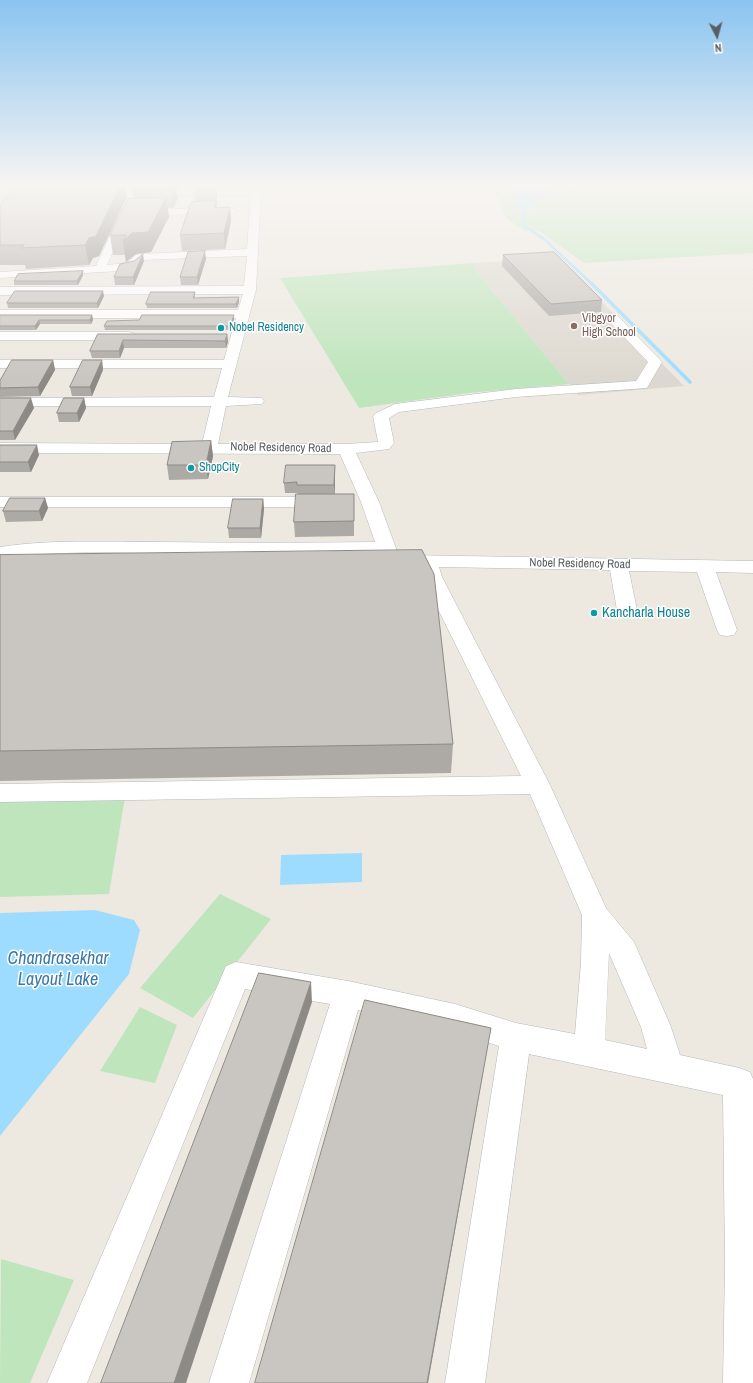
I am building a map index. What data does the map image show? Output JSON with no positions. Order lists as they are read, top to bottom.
{
  "streets": {
    "street": ["Nobel Residency Road"]
  },
  "water": ["Chandrasekhar Layout Lake"],
  "places": [
    "Vibgyor High School",
    "Nobel Residency",
    "ShopCity",
    "Kancharla House"
  ],
  "north": "bottom"
}
